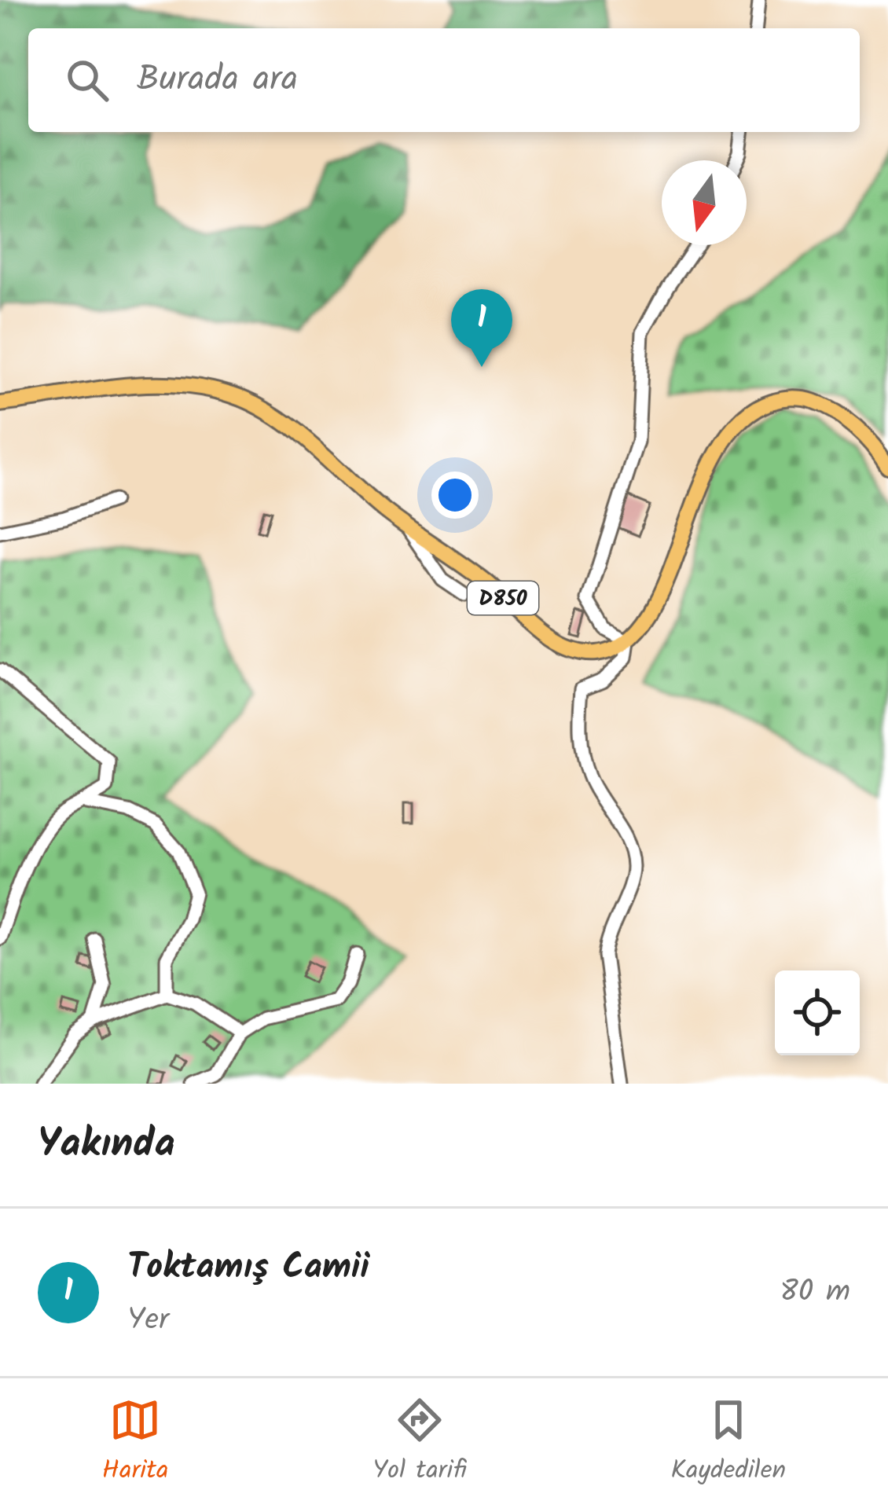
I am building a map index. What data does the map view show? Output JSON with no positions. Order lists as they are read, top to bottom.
{
  "streets": {
    "main road": ["D850"]
  },
  "north": "bottom",
  "page": {
    "search": "Burada ara",
    "pins": "1",
    "heading": "Yakında",
    "list": [
      {
        "mark": "1",
        "name": "Toktamış Camii",
        "note": "Yer",
        "value": "80 m"
      }
    ],
    "nav": ["Harita", "Yol tarifi", "Kaydedilen"]
  }
}
